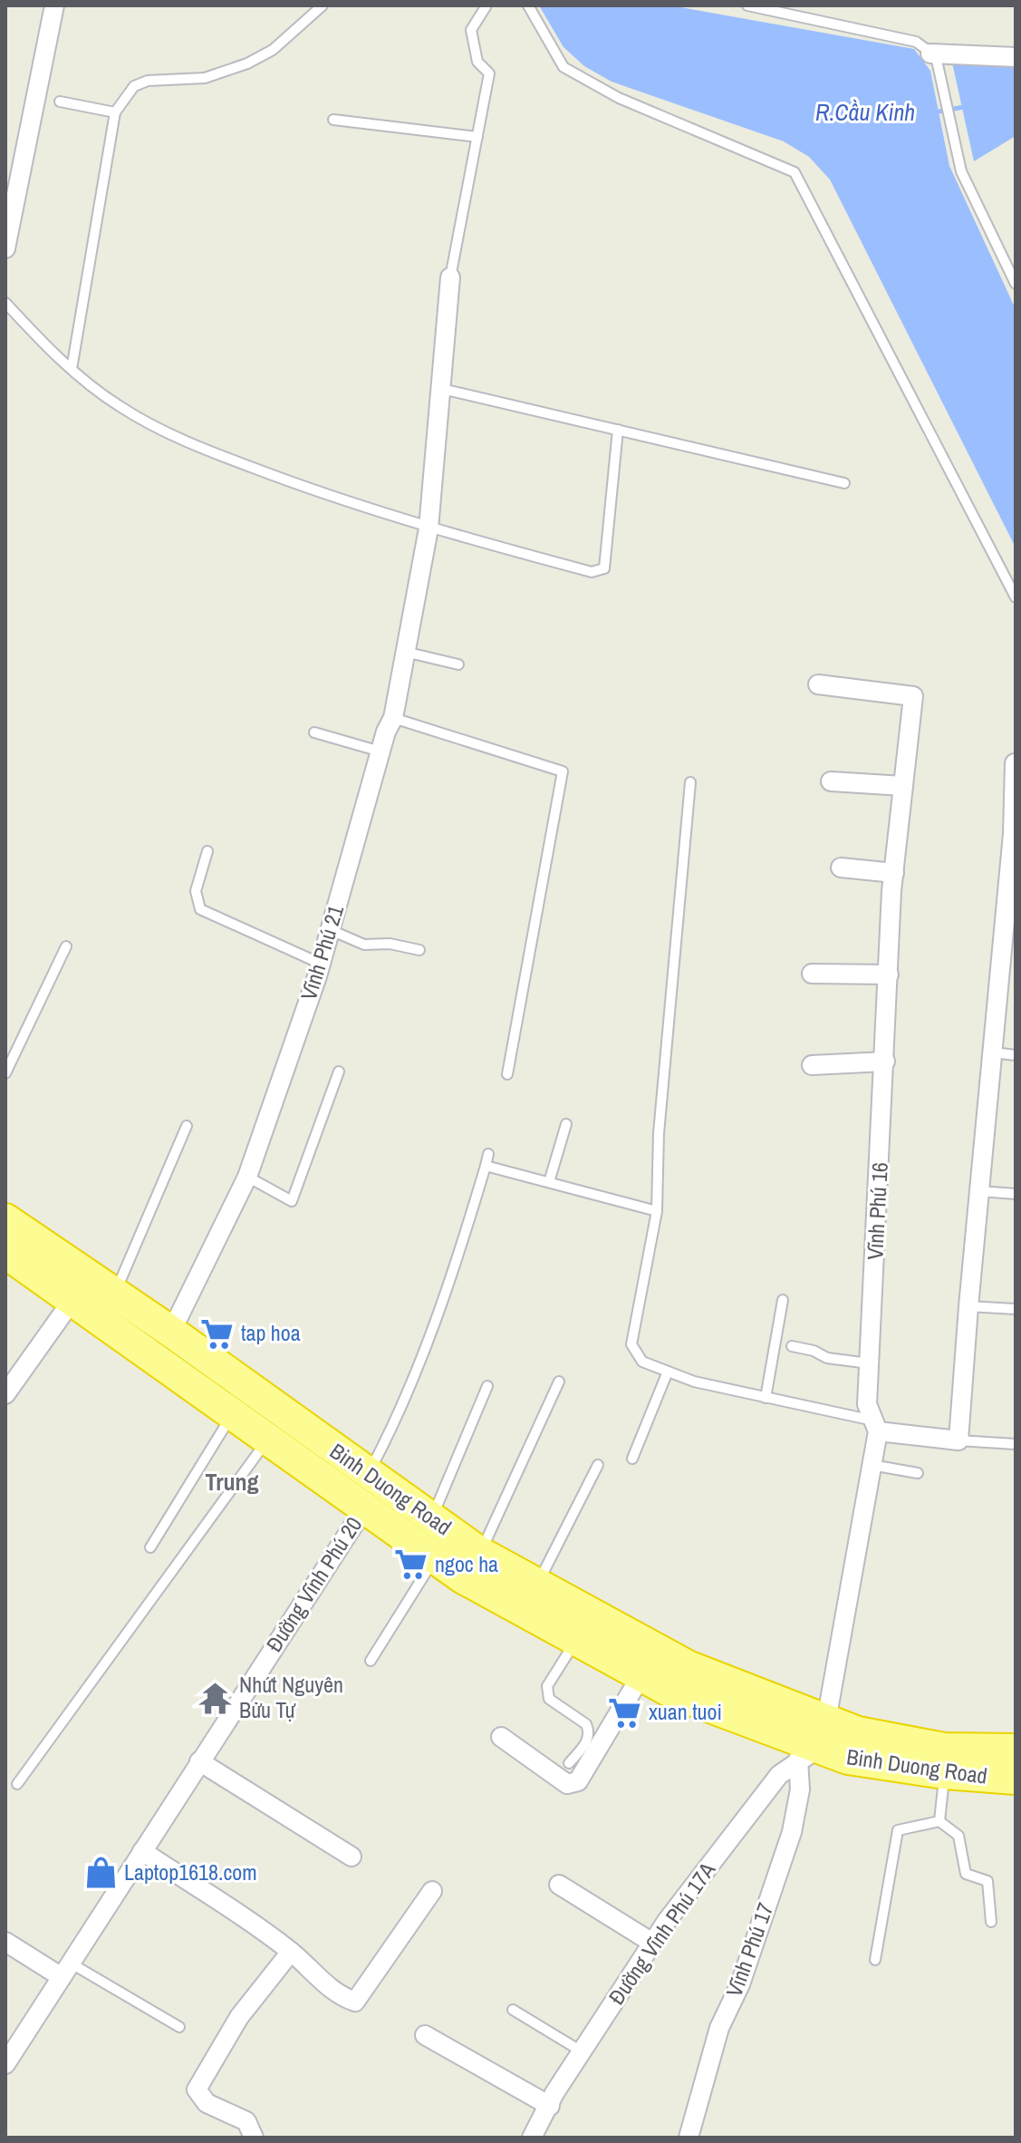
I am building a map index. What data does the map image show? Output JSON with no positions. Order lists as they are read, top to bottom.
{
  "streets": {
    "highway": ["Binh Duong Road"],
    "street": [
      "Vĩnh Phú 21",
      "Vĩnh Phú 16",
      "Đường Vĩnh Phú 20",
      "Đường Vĩnh Phú 17A",
      "Vĩnh Phú 17"
    ]
  },
  "crossings": [
    ["Vĩnh Phú 21", "Binh Duong Road"],
    ["Vĩnh Phú 16", "Binh Duong Road"],
    ["Binh Duong Road", "Đường Vĩnh Phú 20"],
    ["Binh Duong Road", "Đường Vĩnh Phú 17A"],
    ["Binh Duong Road", "Vĩnh Phú 17"],
    ["Đường Vĩnh Phú 17A", "Vĩnh Phú 17"]
  ],
  "districts": ["Trung"],
  "water": ["R.Cầu Kinh"],
  "places": {
    "supermarket": ["tap hoa", "ngoc ha", "xuan tuoi"],
    "temple": ["Nhứt Nguyên Bửu Tự"],
    "shop": ["Laptop1618.com"]
  }
}
